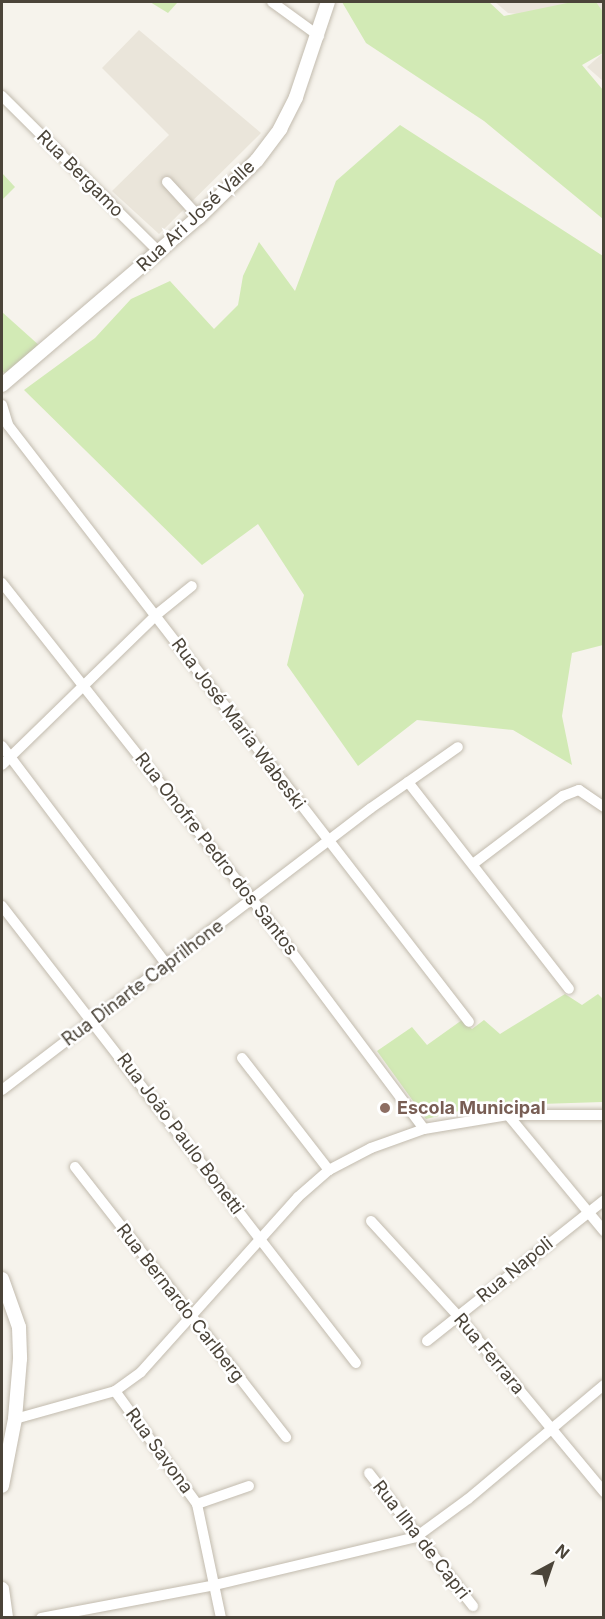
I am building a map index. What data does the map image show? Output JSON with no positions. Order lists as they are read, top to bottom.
{
  "streets": {
    "street": [
      "Rua Bergamo",
      "Rua Ari José Valle",
      "Rua José Maria Wabeski",
      "Rua Onofre Pedro dos Santos",
      "Rua Dinarte Caprilhone",
      "Rua João Paulo Bonetti",
      "Rua Napoli",
      "Rua Bernardo Carlberg",
      "Rua Ferrara",
      "Rua Savona",
      "Rua Ilha de Capri"
    ]
  },
  "crossings": [
    ["Rua Bergamo", "Rua Ari José Valle"],
    ["Rua José Maria Wabeski", "Rua Dinarte Caprilhone"],
    ["Rua Onofre Pedro dos Santos", "Rua Dinarte Caprilhone"],
    ["Rua Dinarte Caprilhone", "Rua João Paulo Bonetti"],
    ["Rua Napoli", "Rua Ferrara"]
  ],
  "places": ["Escola Municipal"],
  "north": "top right"
}
